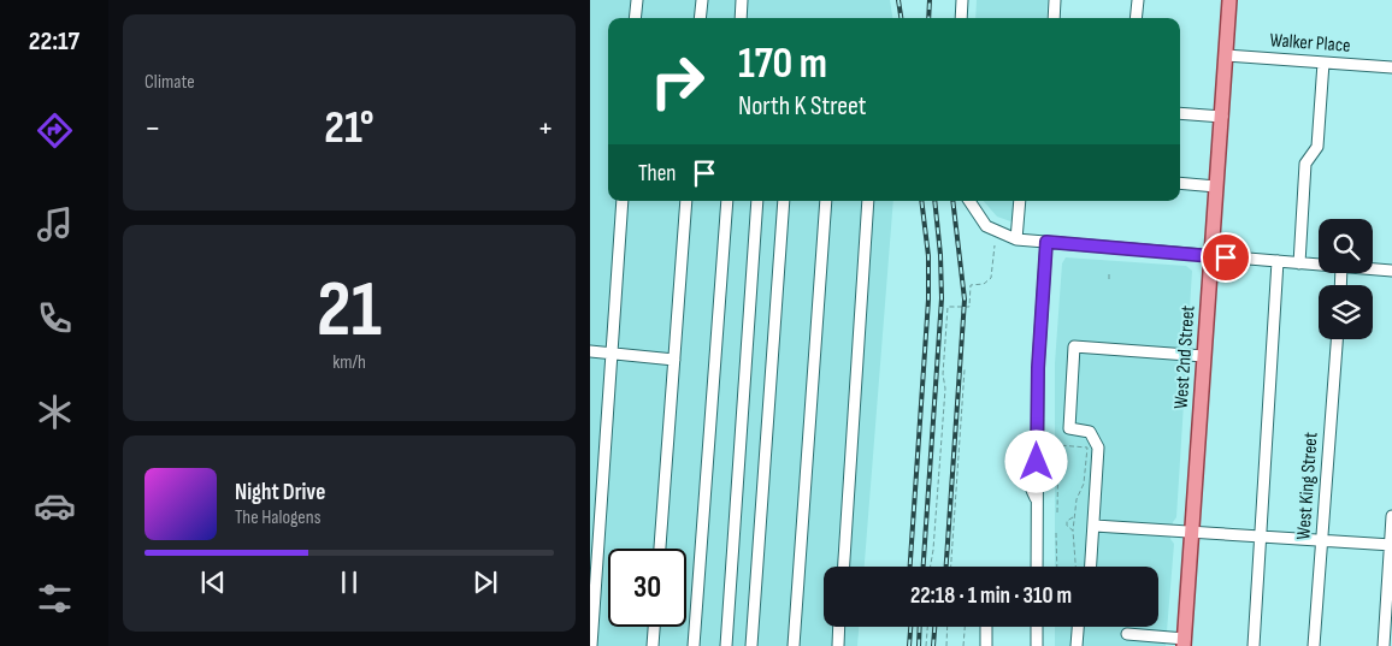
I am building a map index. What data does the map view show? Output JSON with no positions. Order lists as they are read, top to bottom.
{
  "streets": {
    "main road": ["West 2nd Street"],
    "street": ["Walker Place", "West King Street"]
  },
  "crossings": [
    ["Walker Place", "West 2nd Street"]
  ],
  "page": {
    "tabs": "22:17",
    "tile": [
      "Climate",
      ["21", "km/h"]
    ],
    "turn": ["170 m", "North K Street"],
    "heat": ["−", "21°", "+"],
    "then": "Then",
    "song": ["Night Drive", "The Halogens"],
    "limit": "30",
    "trip": "22:18 · 1 min · 310 m"
  }
}
